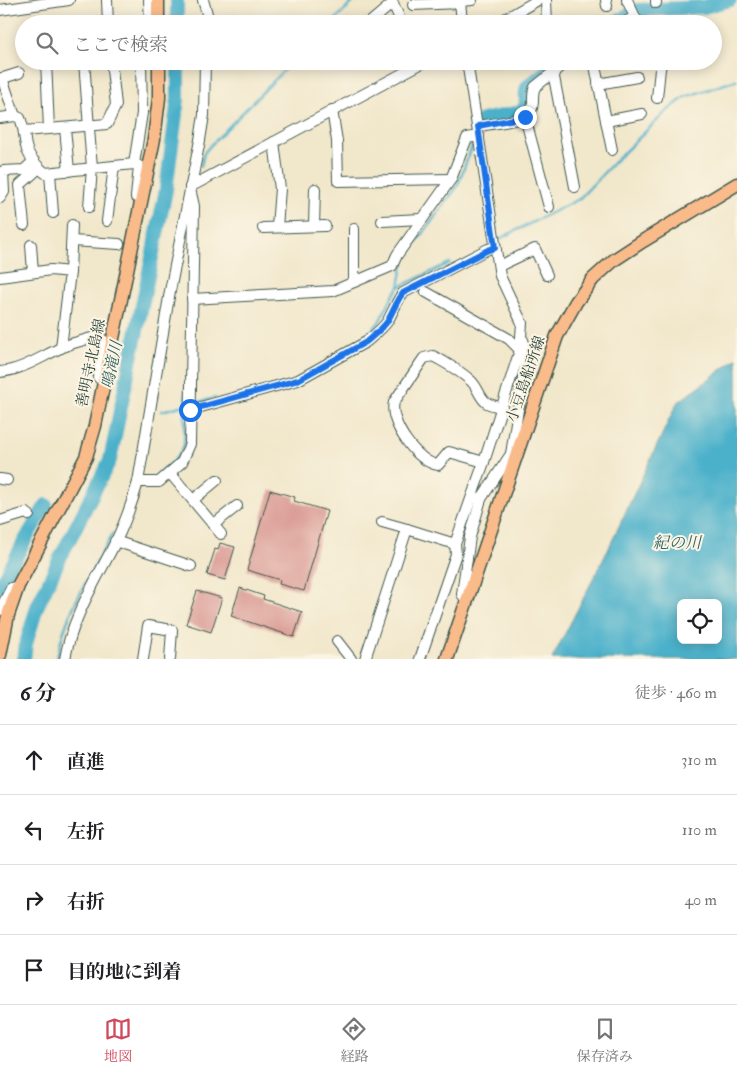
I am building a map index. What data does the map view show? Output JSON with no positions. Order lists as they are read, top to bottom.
{
  "streets": {
    "main road": ["善明寺北島線", "小豆島船所線"]
  },
  "water": ["鳴滝川", "紀の川"],
  "page": {
    "search": "ここで検索",
    "heading": ["6 分", "徒歩 · 460 m"],
    "list": [
      ["直進", "310 m"],
      ["左折", "110 m"],
      ["右折", "40 m"],
      "目的地に到着"
    ],
    "nav": ["地図", "経路", "保存済み"]
  }
}
